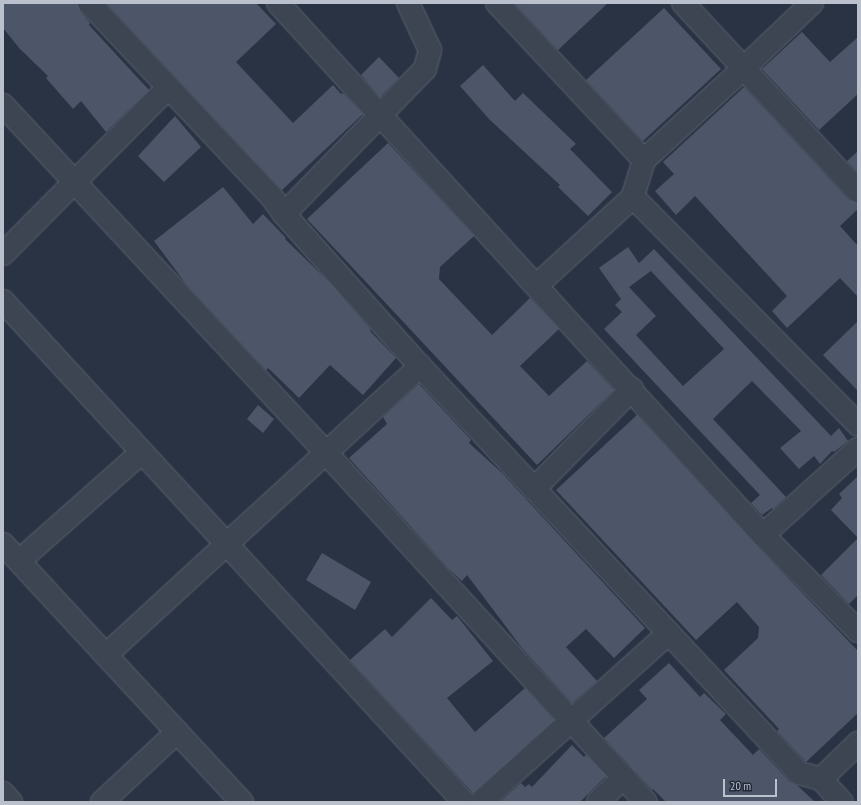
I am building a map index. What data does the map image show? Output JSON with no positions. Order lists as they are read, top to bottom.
{
  "scale_bar": "20 m"
}
